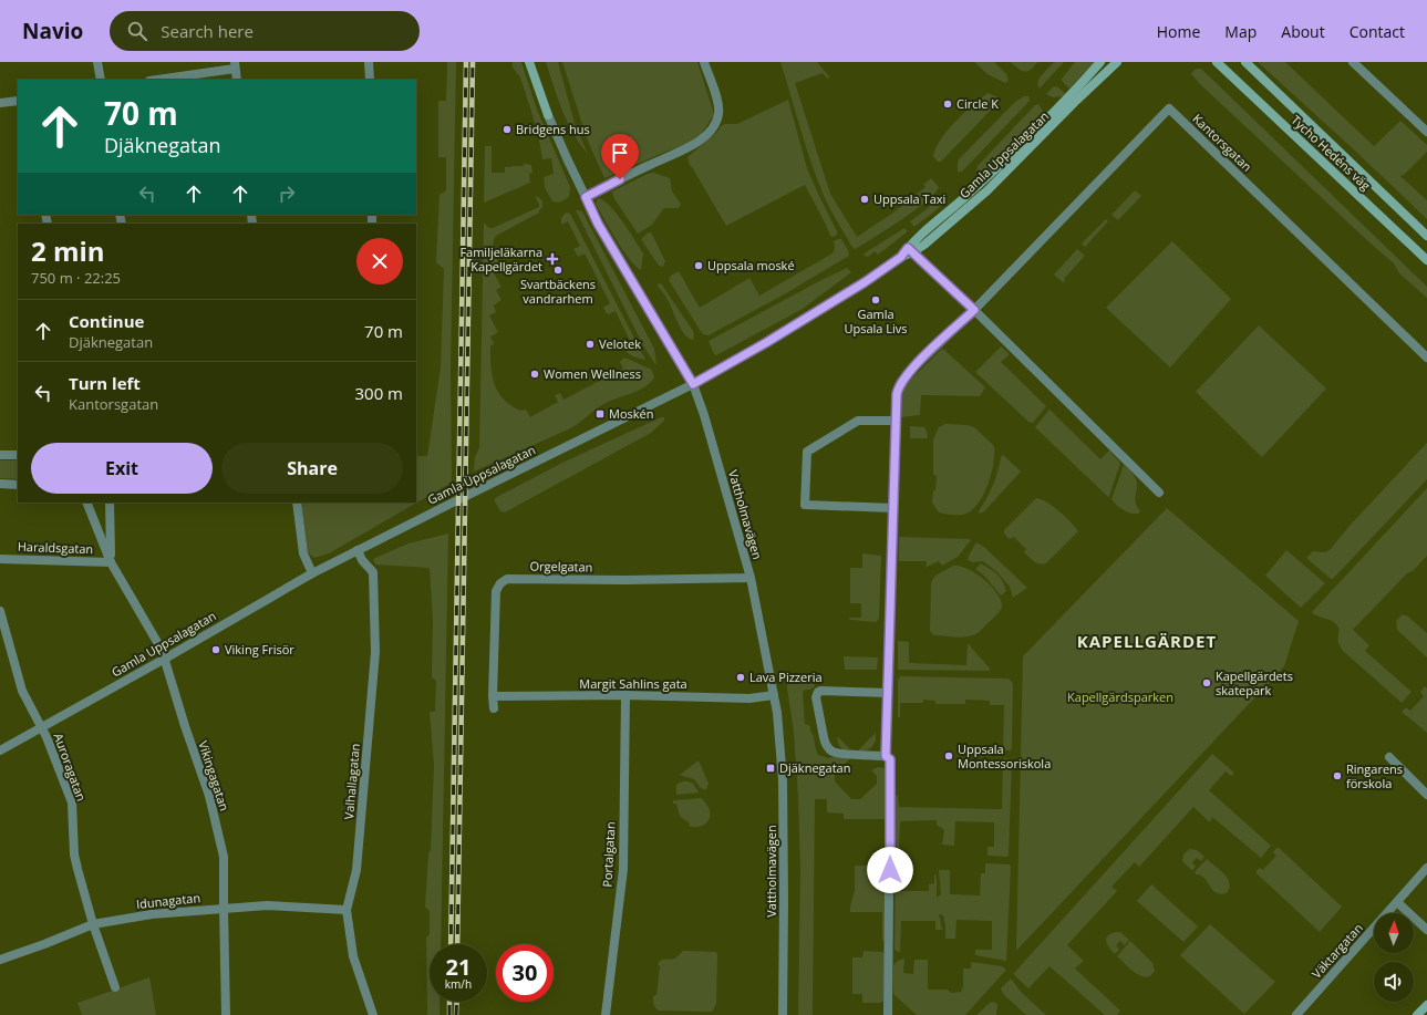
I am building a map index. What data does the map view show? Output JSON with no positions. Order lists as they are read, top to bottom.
{
  "streets": {
    "main road": ["Tycho Hedéns väg", "Gamla Uppsalagatan", "Vattholmavägen"],
    "street": [
      "Kantorsgatan",
      "Haraldsgatan",
      "Orgelgatan",
      "Margit Sahlins gata",
      "Auroragatan",
      "Vikingagatan",
      "Valhallagatan",
      "Portalgatan",
      "Idunagatan",
      "Väktargatan"
    ]
  },
  "crossings": [
    ["Gamla Uppsalagatan", "Vattholmavägen"],
    ["Gamla Uppsalagatan", "Auroragatan"],
    ["Gamla Uppsalagatan", "Vikingagatan"],
    ["Gamla Uppsalagatan", "Valhallagatan"],
    ["Vattholmavägen", "Orgelgatan"],
    ["Vattholmavägen", "Margit Sahlins gata"],
    ["Haraldsgatan", "Vikingagatan"],
    ["Orgelgatan", "Margit Sahlins gata"],
    ["Margit Sahlins gata", "Portalgatan"],
    ["Auroragatan", "Idunagatan"],
    ["Vikingagatan", "Idunagatan"],
    ["Valhallagatan", "Idunagatan"]
  ],
  "districts": ["KAPELLGÄRDET"],
  "parks": ["Kapellgärdsparken"],
  "places": {
    "other": [
      "Circle K",
      "Bridgens hus",
      "Uppsala Taxi",
      "Uppsala moské",
      "Svartbäckens vandrarhem",
      "Gamla Upsala Livs",
      "Velotek",
      "Women Wellness",
      "Viking Frisör",
      "Lava Pizzeria",
      "Kapellgärdets skatepark",
      "Uppsala Montessoriskola",
      "Ringarens förskola"
    ],
    "health": ["Familjeläkarna Kapellgärdet"],
    "transit": ["Moskén", "Djäknegatan"]
  },
  "north": "top",
  "page": {
    "header": "Navio",
    "search": "Search here",
    "nav": [
      "Home",
      "Map",
      "About",
      "Contact"
    ],
    "turn": ["70 m", "Djäknegatan"],
    "heading": ["2 min", "750 m · 22:25"],
    "list": [
      {
        "name": "Continue",
        "note": "Djäknegatan",
        "value": "70 m"
      },
      {
        "name": "Turn left",
        "note": "Kantorsgatan",
        "value": "300 m"
      }
    ],
    "buttons": ["Exit", "Share"],
    "speed": "21 km/h",
    "limit": "30"
  }
}
